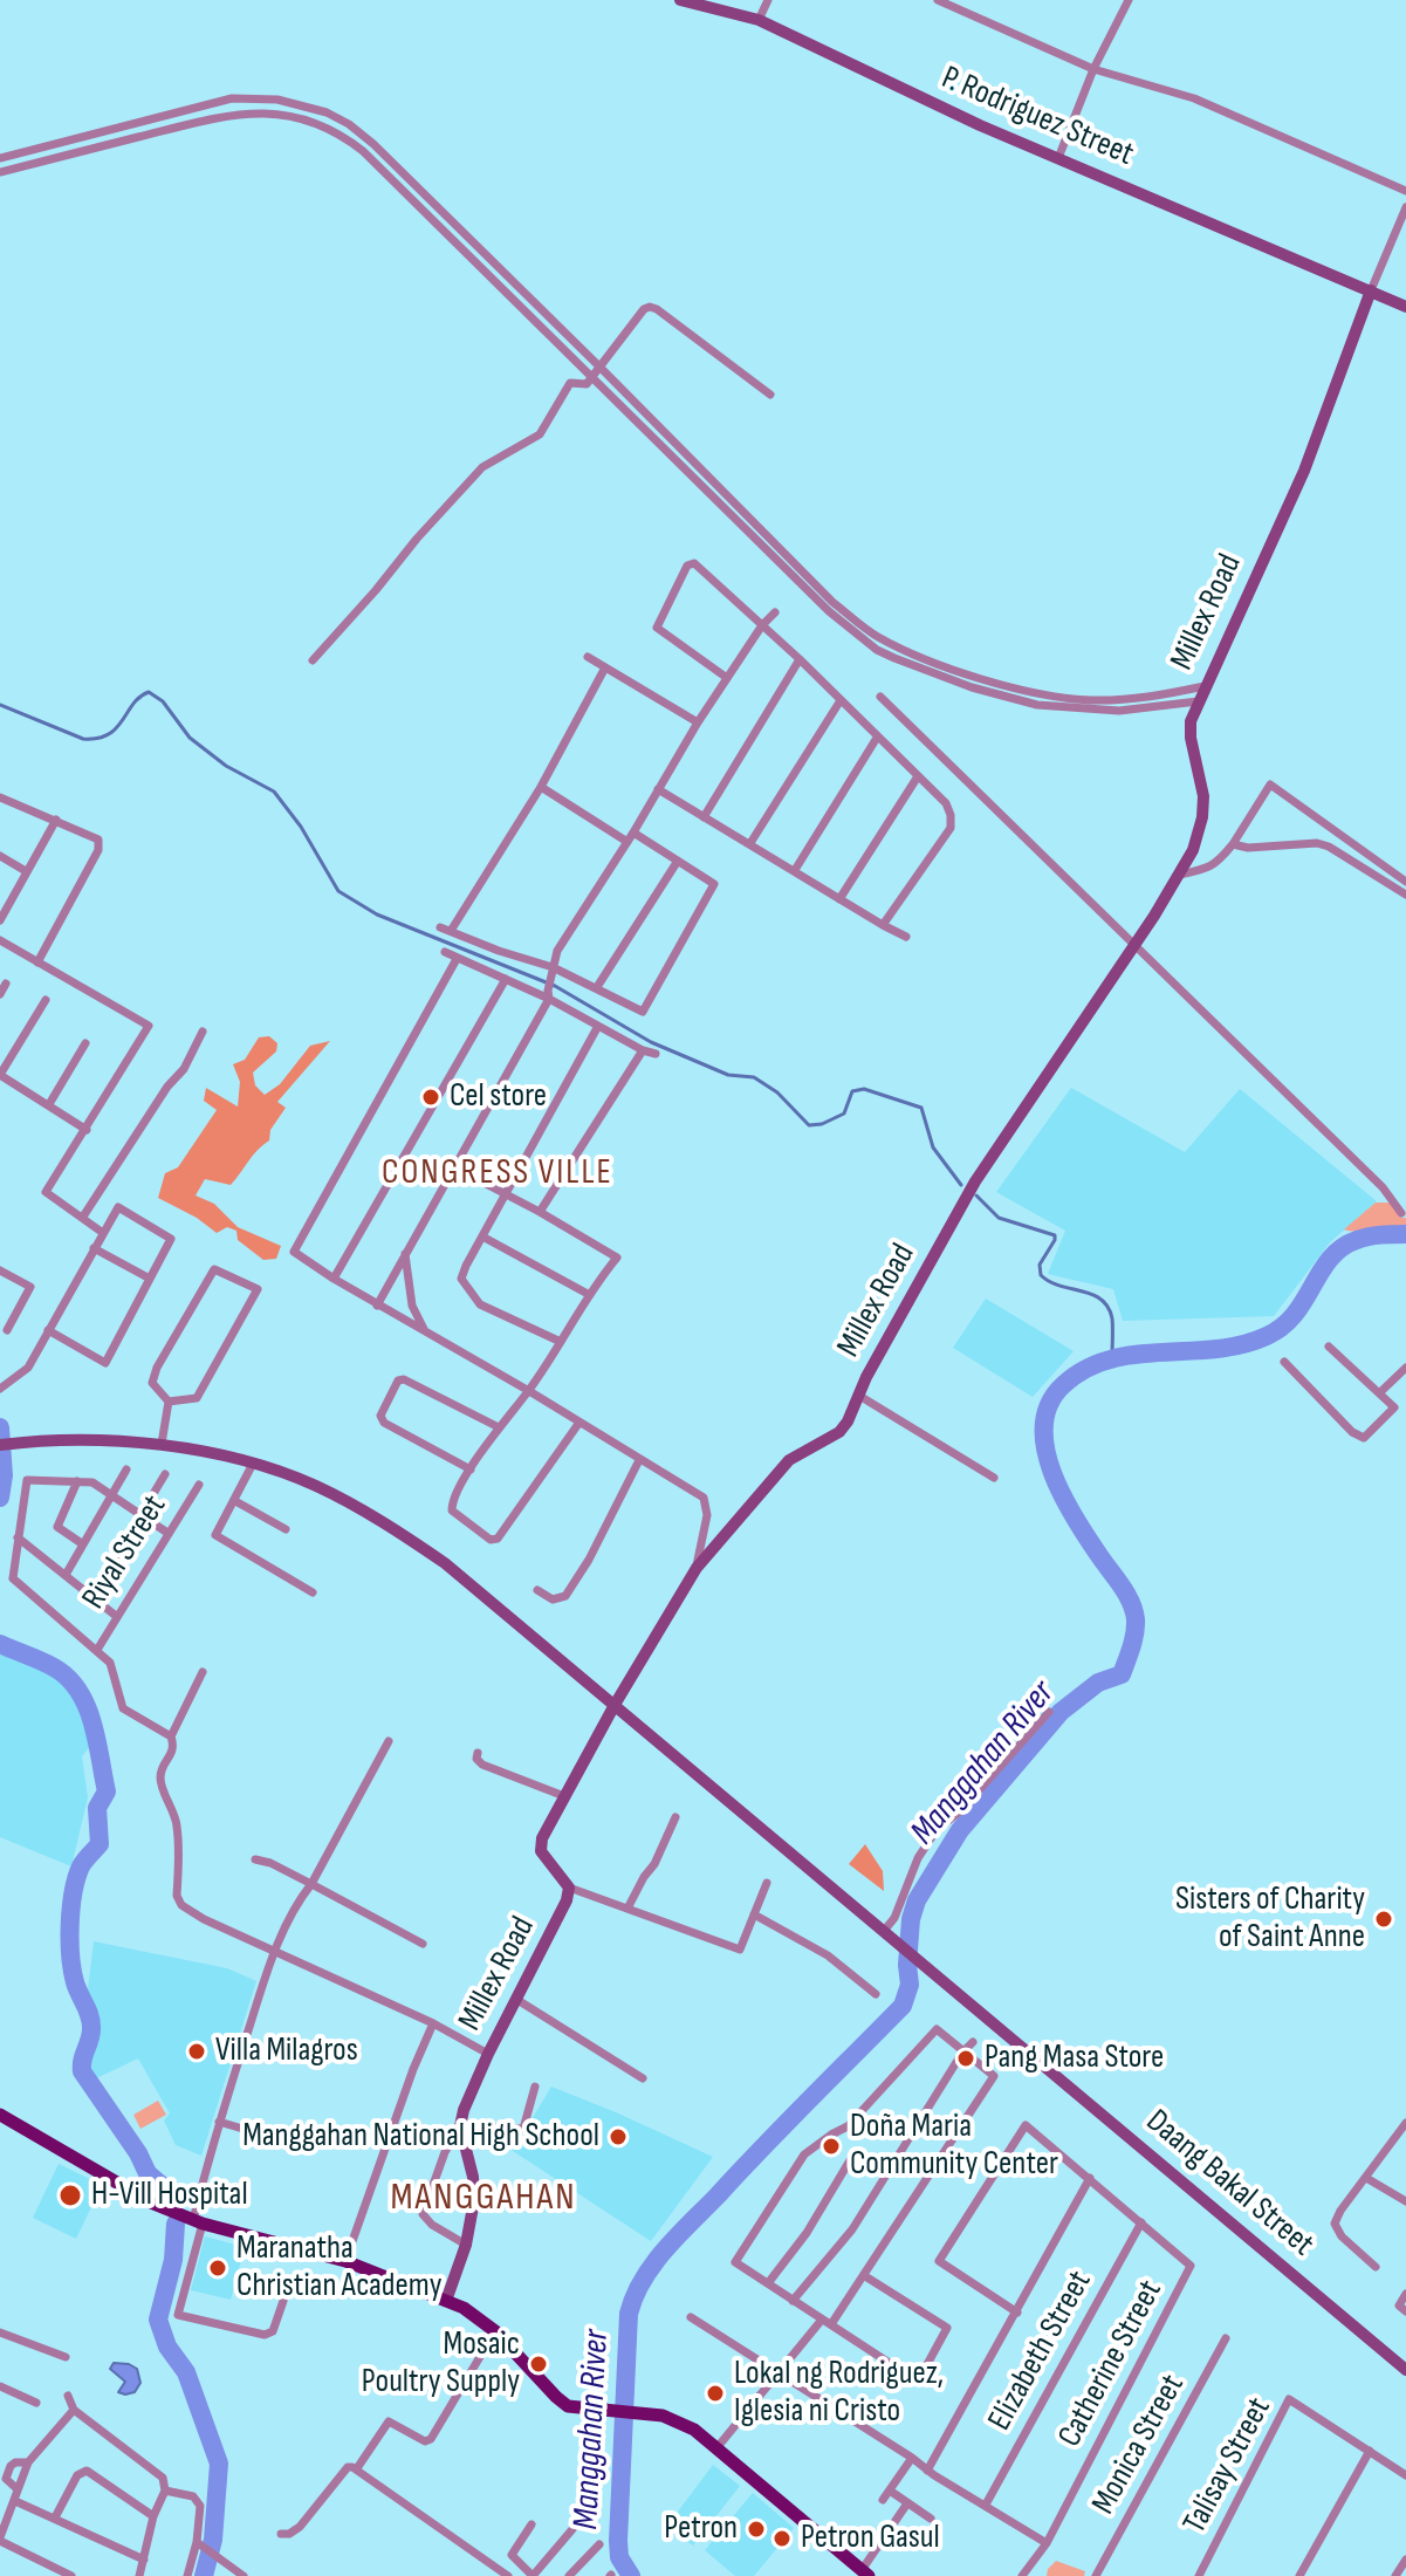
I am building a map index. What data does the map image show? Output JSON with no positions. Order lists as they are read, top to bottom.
{
  "streets": {
    "street": [
      "P. Rodriguez Street",
      "Millex Road",
      "Riyal Street",
      "Daang Bakal Street",
      "Elizabeth Street",
      "Catherine Street",
      "Monica Street",
      "Talisay Street"
    ]
  },
  "crossings": [
    ["P. Rodriguez Street", "Millex Road"],
    ["Millex Road", "Daang Bakal Street"],
    ["Elizabeth Street", "Catherine Street"]
  ],
  "districts": ["CONGRESS VILLE", "MANGGAHAN"],
  "water": ["Manggahan River"],
  "places": [
    "Cel store",
    "Sisters of Charity of Saint Anne",
    "Villa Milagros",
    "Pang Masa Store",
    "Manggahan National High School",
    "Doña Maria Community Center",
    "H-Vill Hospital",
    "Maranatha Christian Academy",
    "Mosaic Poultry Supply",
    "Lokal ng Rodriguez, Iglesia ni Cristo",
    "Petron",
    "Petron Gasul"
  ]
}
